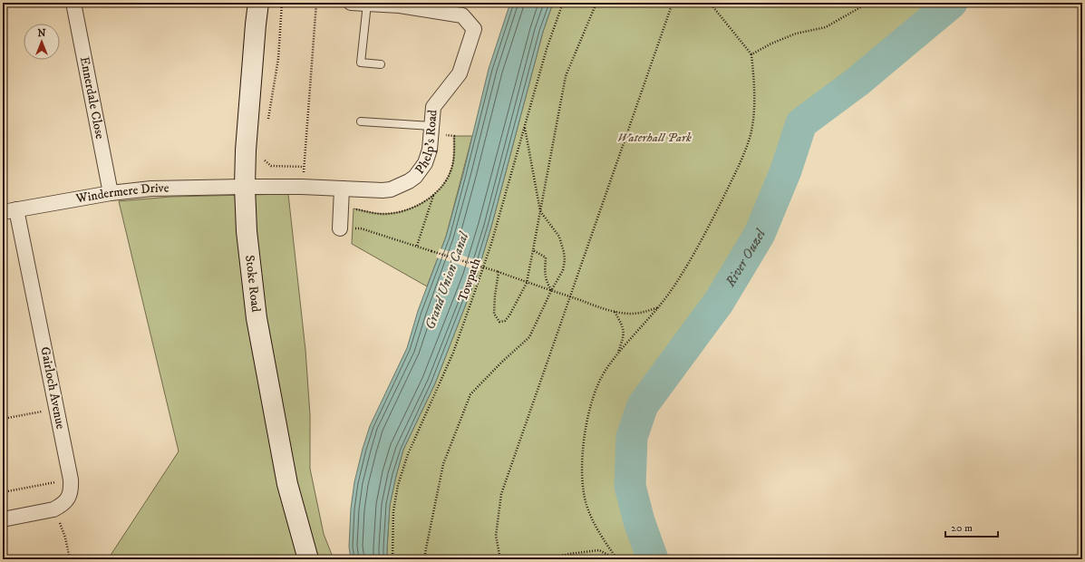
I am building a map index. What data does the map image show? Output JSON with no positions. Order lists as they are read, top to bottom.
{
  "streets": {
    "street": [
      "Ennerdale Close",
      "Phelp's Road",
      "Windermere Drive",
      "Stoke Road",
      "Gairloch Avenue"
    ],
    "path": ["Towpath"]
  },
  "crossings": [
    ["Ennerdale Close", "Windermere Drive"],
    ["Phelp's Road", "Windermere Drive"],
    ["Phelp's Road", "Stoke Road"],
    ["Windermere Drive", "Stoke Road"],
    ["Windermere Drive", "Gairloch Avenue"]
  ],
  "water": ["River Ouzel", "Grand Union Canal"],
  "parks": ["Waterhall Park"],
  "scale_bar": "20 m",
  "north": "top"
}
